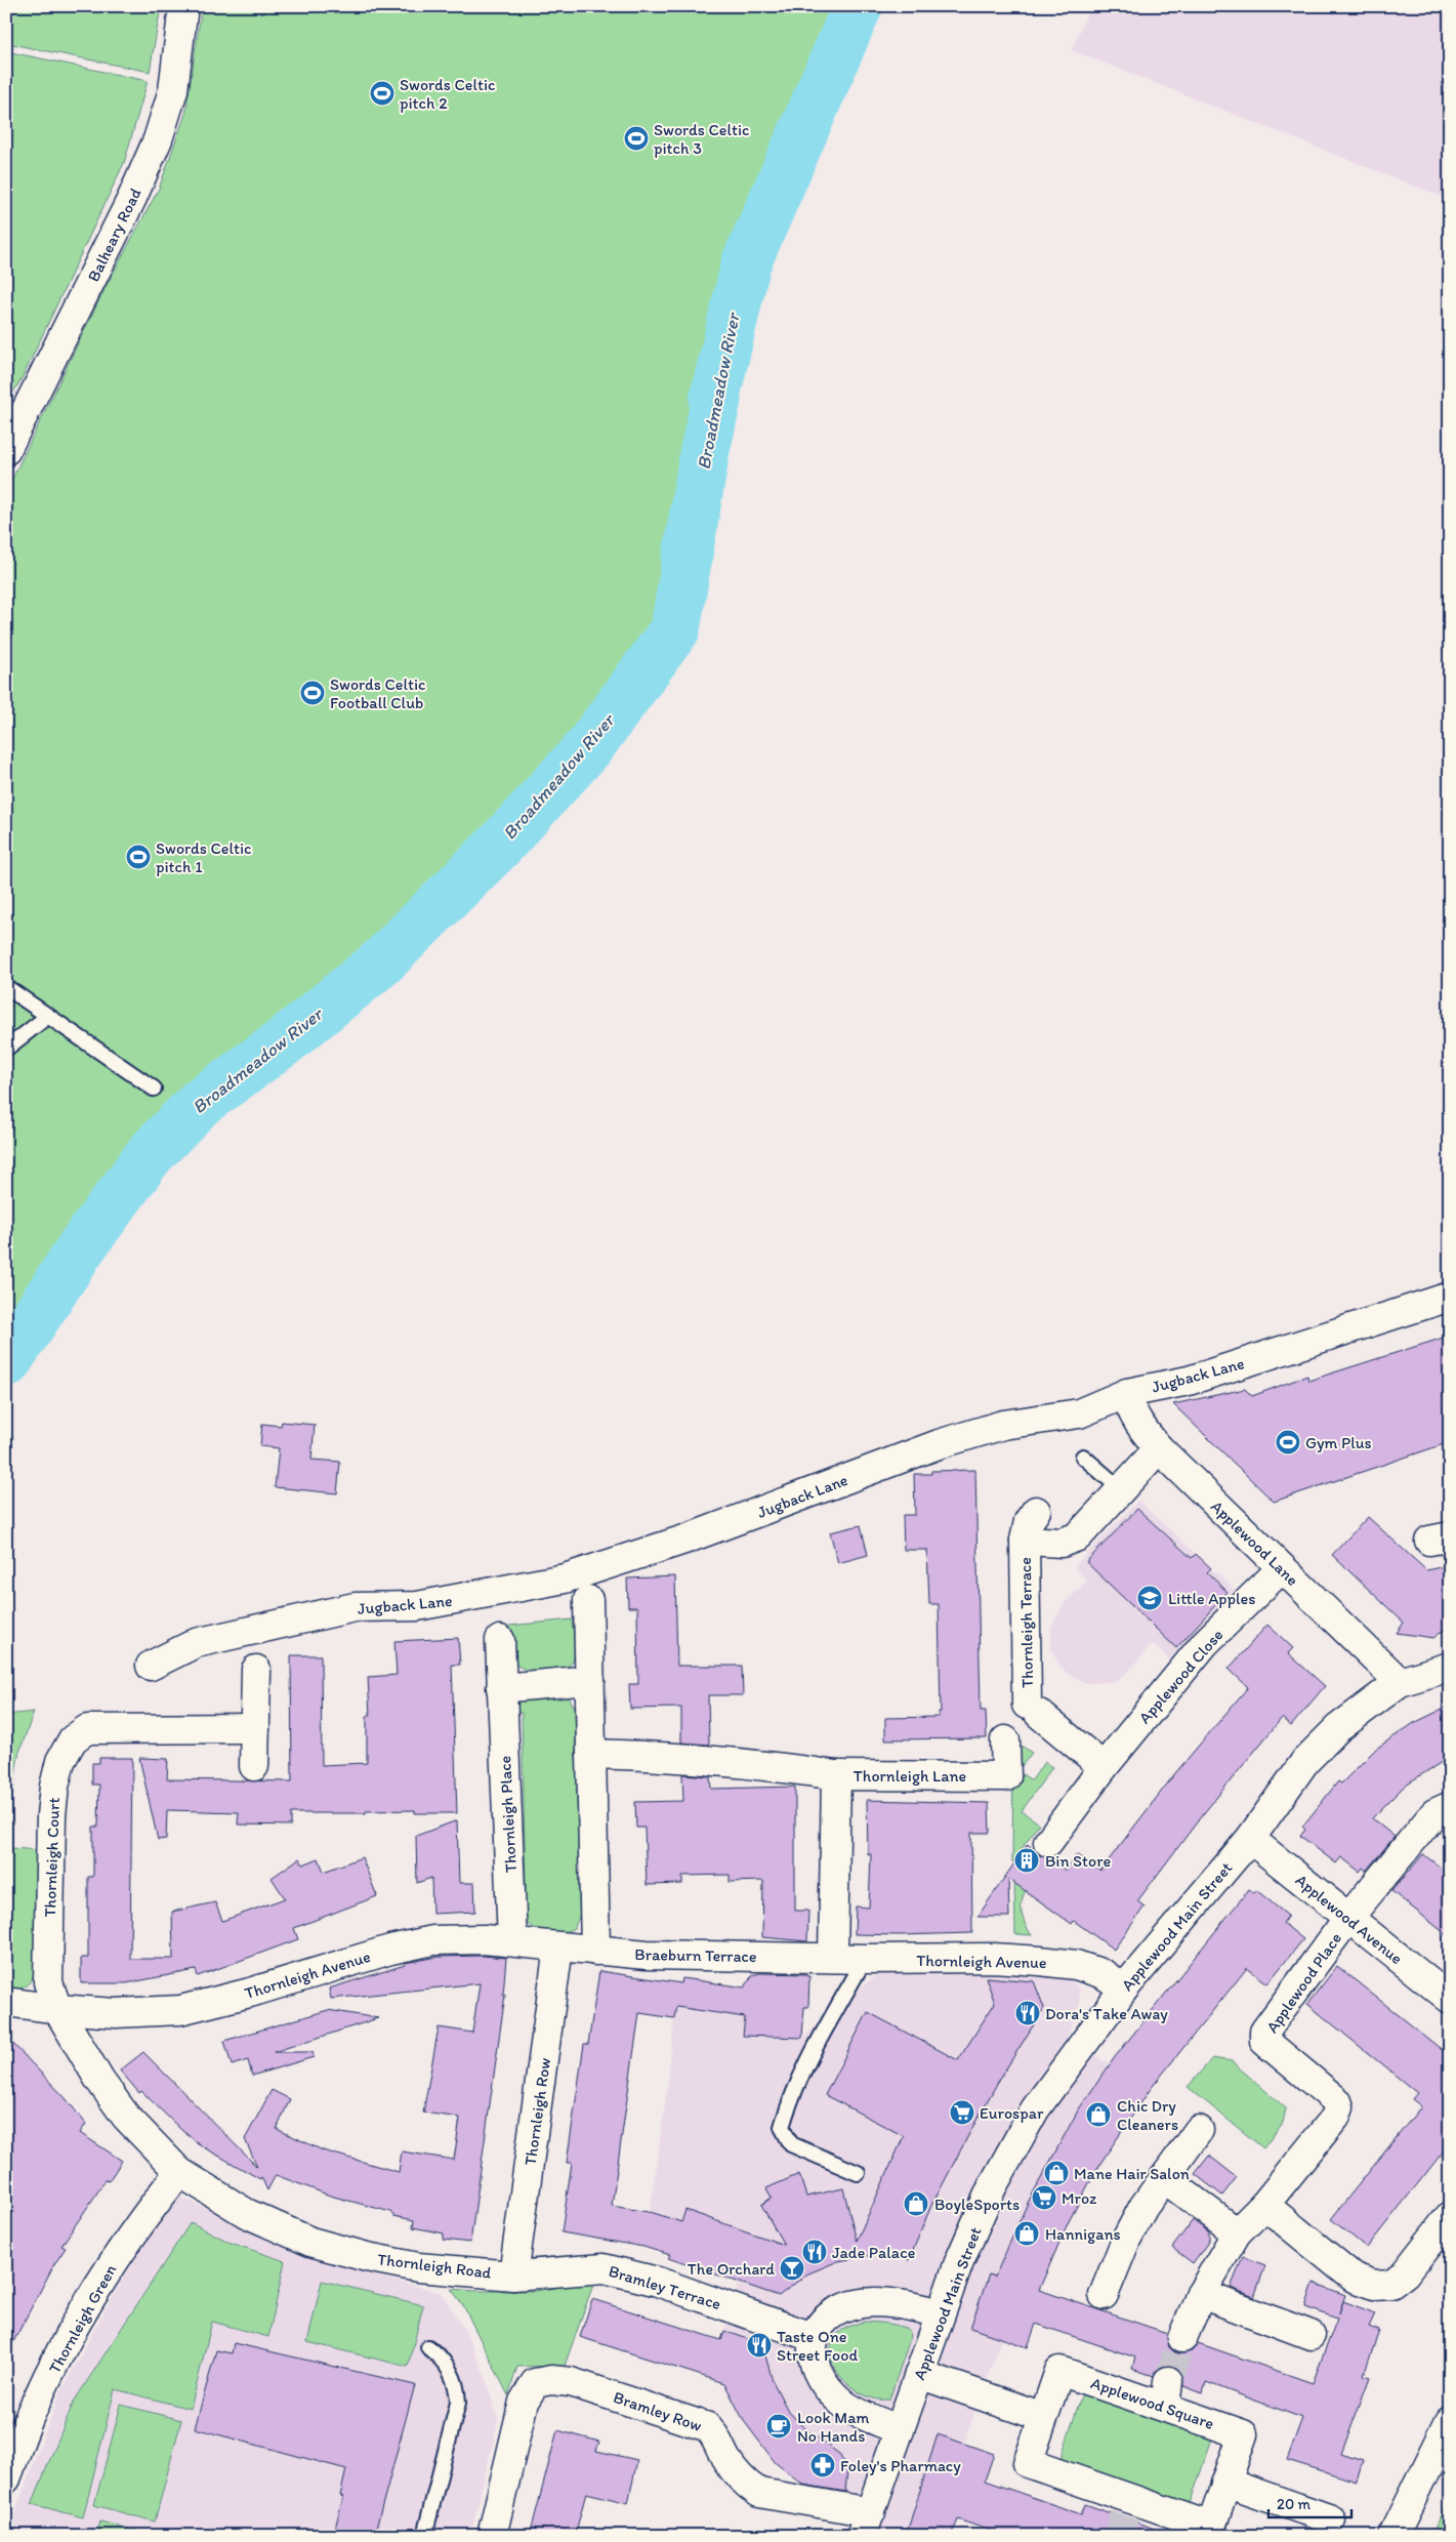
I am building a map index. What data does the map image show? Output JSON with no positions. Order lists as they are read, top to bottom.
{
  "streets": {
    "street": [
      "Balheary Road",
      "Jugback Lane",
      "Applewood Lane",
      "Thornleigh Terrace",
      "Applewood Close",
      "Thornleigh Lane",
      "Thornleigh Place",
      "Thornleigh Court",
      "Applewood Avenue",
      "Applewood Main Street",
      "Braeburn Terrace",
      "Thornleigh Avenue",
      "Applewood Place",
      "Thornleigh Row",
      "Thornleigh Road",
      "Bramley Terrace",
      "Thornleigh Green",
      "Applewood Square",
      "Bramley Row"
    ]
  },
  "crossings": [
    ["Jugback Lane", "Applewood Lane"],
    ["Applewood Lane", "Thornleigh Terrace"],
    ["Applewood Lane", "Applewood Close"],
    ["Applewood Lane", "Applewood Main Street"],
    ["Thornleigh Terrace", "Applewood Close"],
    ["Thornleigh Lane", "Braeburn Terrace"],
    ["Thornleigh Lane", "Thornleigh Avenue"],
    ["Thornleigh Place", "Thornleigh Avenue"],
    ["Thornleigh Court", "Thornleigh Avenue"],
    ["Thornleigh Court", "Thornleigh Road"],
    ["Applewood Avenue", "Applewood Main Street"],
    ["Applewood Avenue", "Applewood Place"],
    ["Applewood Main Street", "Thornleigh Avenue"],
    ["Applewood Main Street", "Bramley Row"],
    ["Braeburn Terrace", "Thornleigh Avenue"],
    ["Braeburn Terrace", "Thornleigh Row"],
    ["Thornleigh Avenue", "Thornleigh Row"],
    ["Thornleigh Avenue", "Thornleigh Road"],
    ["Thornleigh Row", "Thornleigh Road"],
    ["Thornleigh Row", "Bramley Terrace"],
    ["Thornleigh Road", "Bramley Terrace"],
    ["Thornleigh Road", "Thornleigh Green"]
  ],
  "water": ["Broadmeadow River"],
  "places": {
    "sports": [
      "Swords Celtic pitch 2",
      "Swords Celtic pitch 3",
      "Swords Celtic Football Club",
      "Swords Celtic pitch 1",
      "Gym Plus"
    ],
    "school or university": ["Little Apples"],
    "building": ["Bin Store"],
    "restaurant": ["Dora's Take Away", "Jade Palace", "Taste One Street Food"],
    "supermarket": ["Eurospar", "Mroz"],
    "shop": [
      "Chic Dry Cleaners",
      "Mane Hair Salon",
      "BoyleSports",
      "Hannigans"
    ],
    "bar": ["The Orchard"],
    "cafe": ["Look Mam No Hands"],
    "pharmacy": ["Foley's Pharmacy"]
  },
  "scale_bar": "20 m"
}
